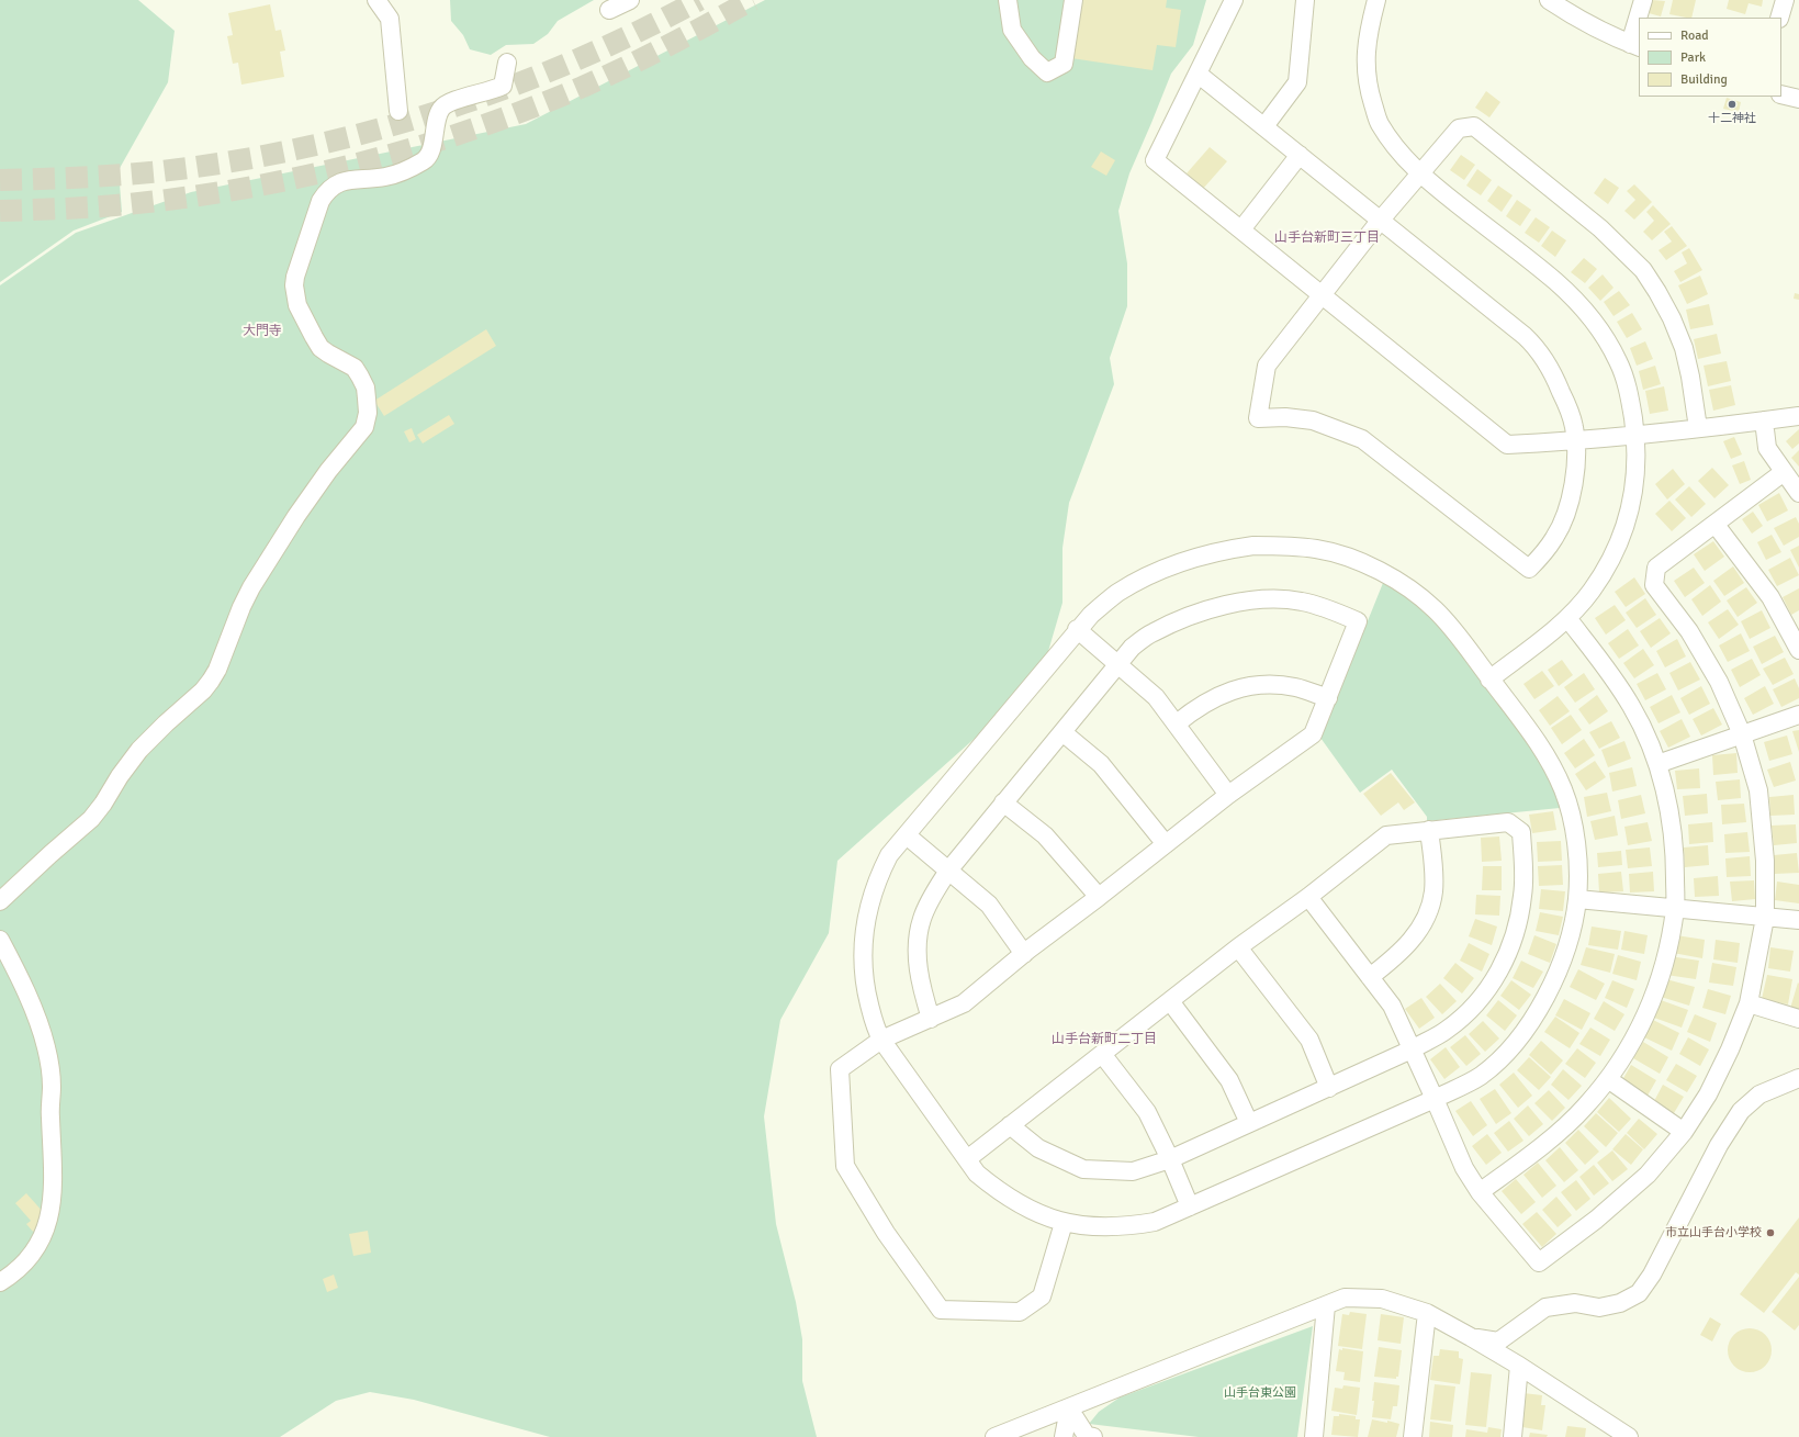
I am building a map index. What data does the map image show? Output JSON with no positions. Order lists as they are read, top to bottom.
{
  "districts": ["山手台新町三丁目", "大門寺", "山手台新町二丁目"],
  "parks": ["山手台東公園"],
  "places": ["十二神社", "市立山手台小学校"],
  "legend": ["Road", "Park", "Building"]
}
